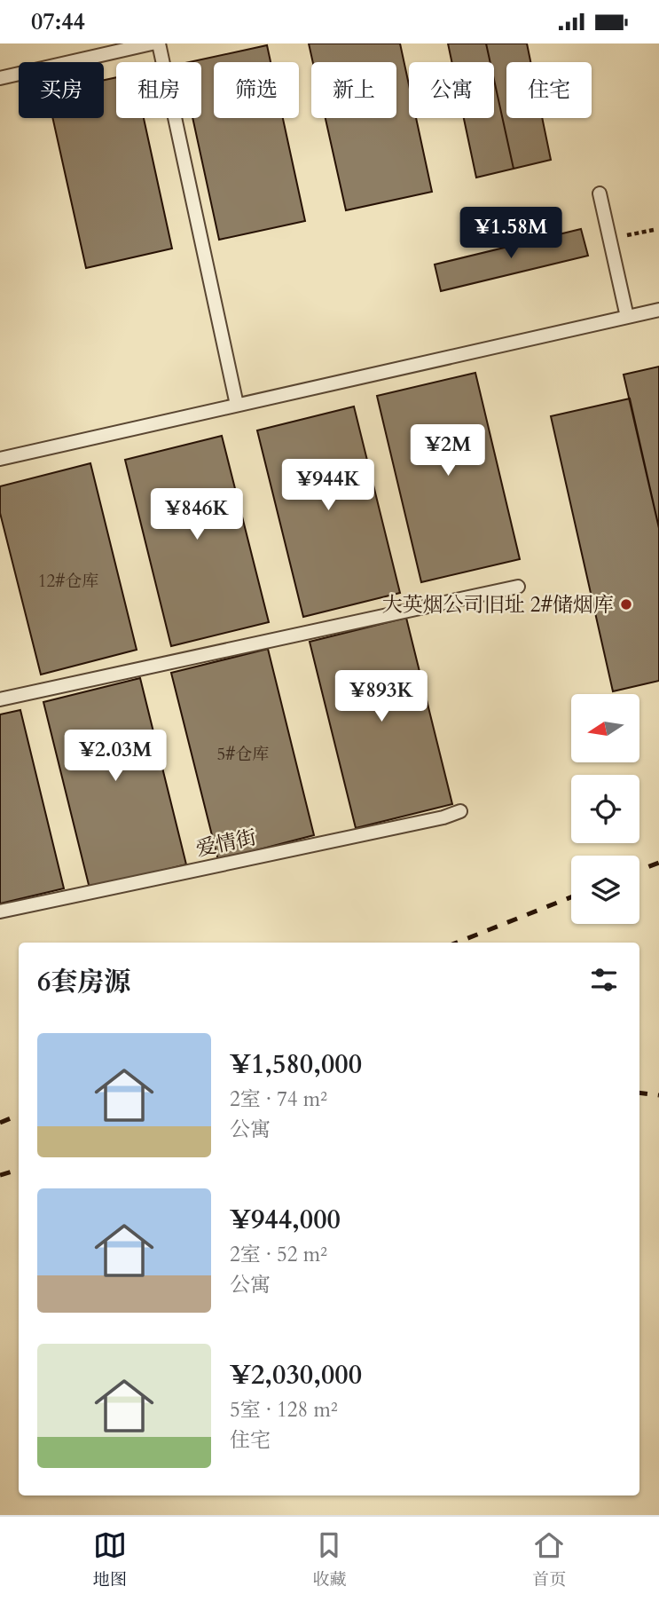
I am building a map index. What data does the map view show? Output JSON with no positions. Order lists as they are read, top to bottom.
{
  "streets": {
    "lane": ["爱情街"]
  },
  "places": ["大英烟公司旧址 2#储烟库"],
  "house_numbers": ["12#仓库", "5#仓库"],
  "north": "left",
  "page": {
    "status": "07:44",
    "chip": [
      "买房",
      "租房",
      "筛选",
      "新上",
      "公寓",
      "住宅"
    ],
    "price": [
      "¥1.58M",
      "¥2M",
      "¥944K",
      "¥846K",
      "¥893K",
      "¥2.03M"
    ],
    "heading": "6套房源",
    "list": [
      {
        "name": "¥1,580,000",
        "note": "2室 · 74 m² · 公寓"
      },
      {
        "name": "¥944,000",
        "note": "2室 · 52 m² · 公寓"
      },
      {
        "name": "¥2,030,000",
        "note": "5室 · 128 m² · 住宅"
      }
    ],
    "tabs": ["地图", "收藏", "首页"]
  }
}
